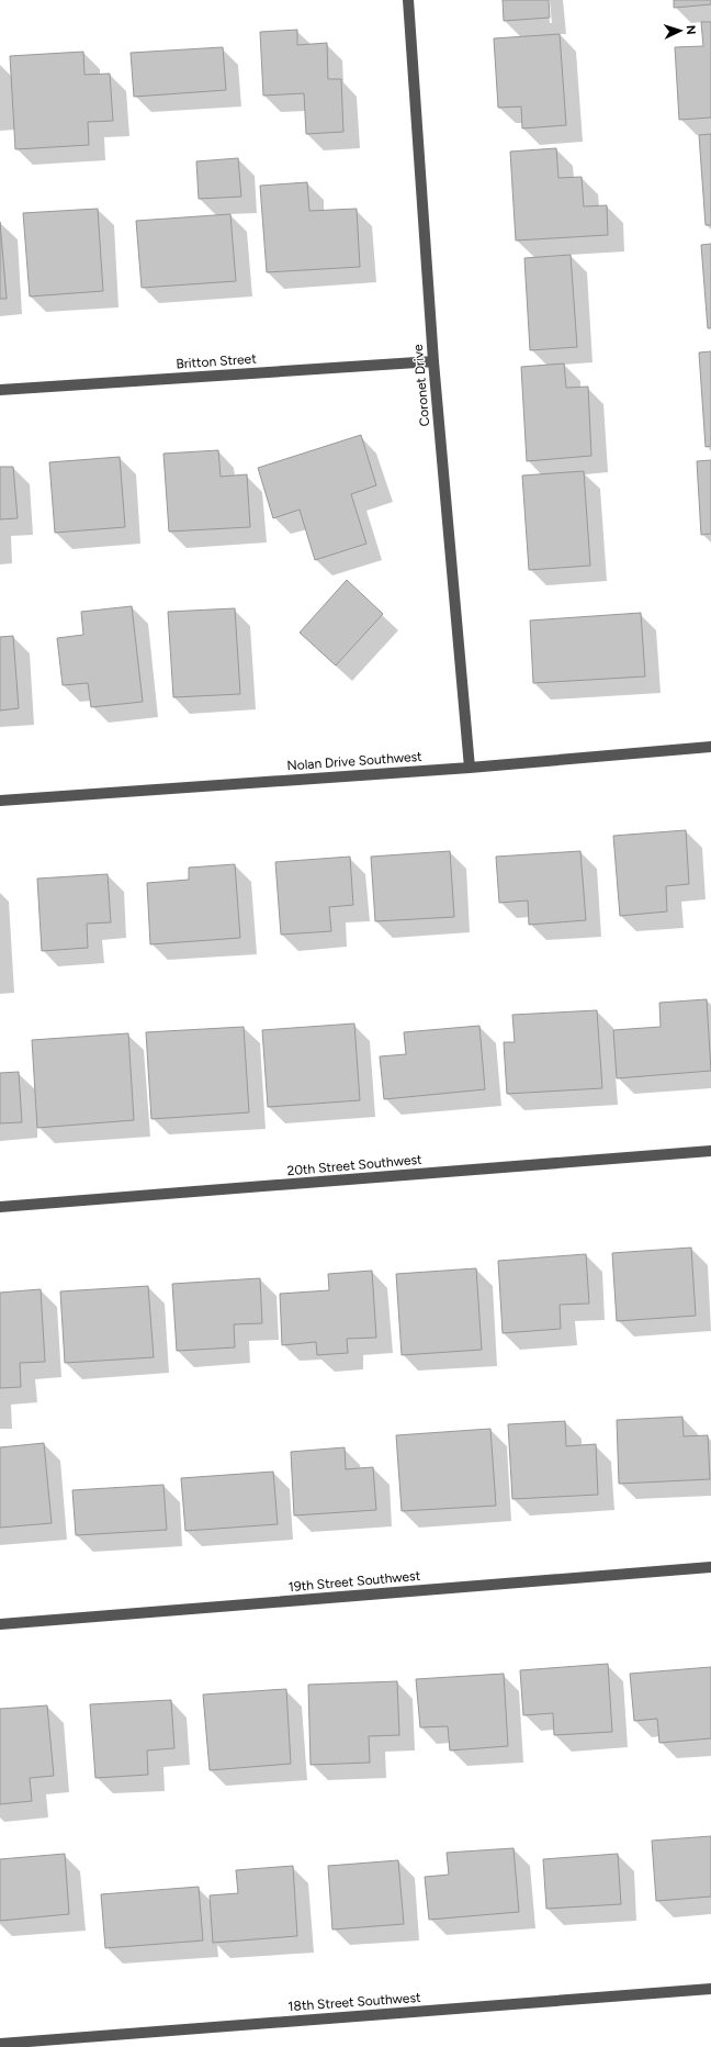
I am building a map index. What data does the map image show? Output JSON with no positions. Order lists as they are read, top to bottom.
{
  "streets": {
    "street": [
      "Britton Street",
      "Coronet Drive",
      "Nolan Drive Southwest",
      "20th Street Southwest",
      "19th Street Southwest",
      "18th Street Southwest"
    ]
  },
  "crossings": [
    ["Britton Street", "Coronet Drive"],
    ["Coronet Drive", "Nolan Drive Southwest"]
  ],
  "north": "right"
}
